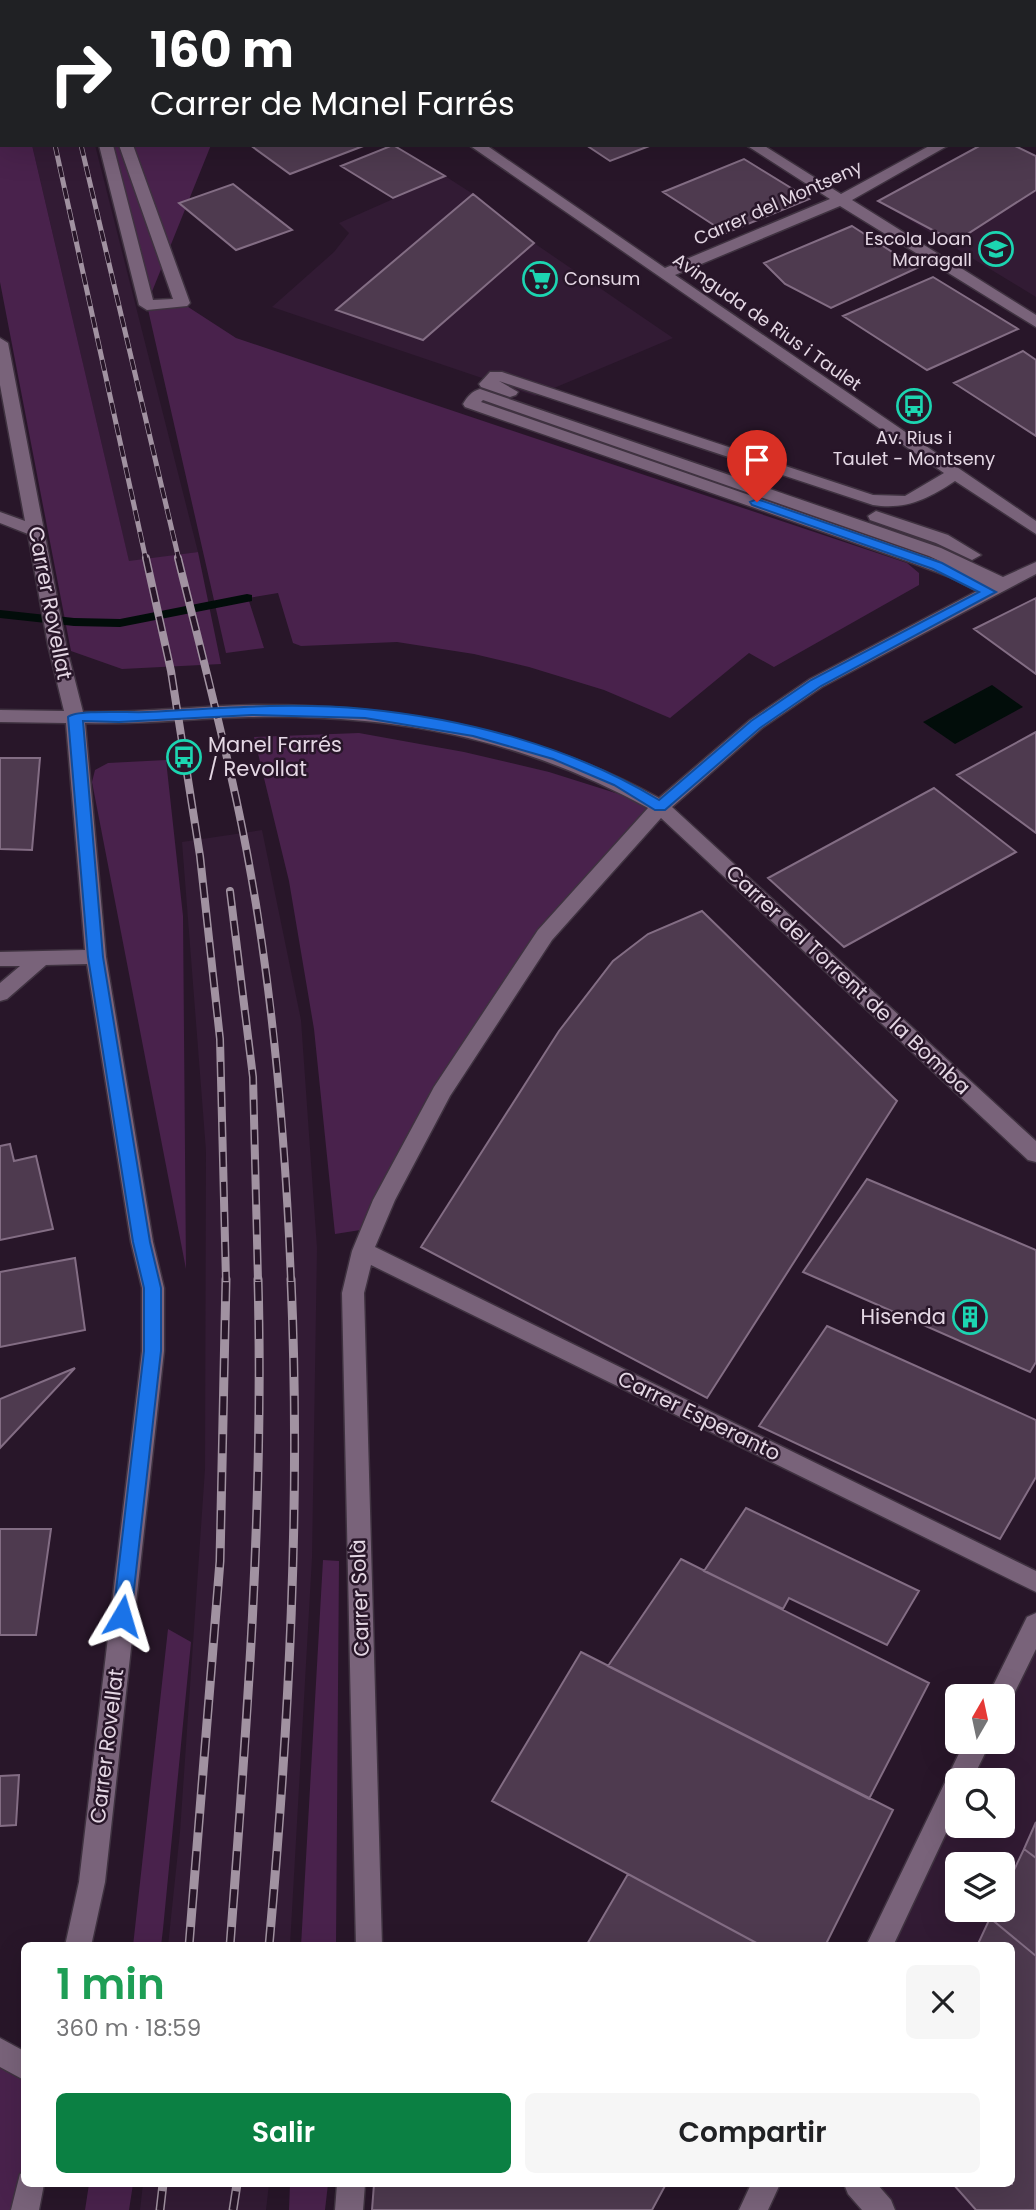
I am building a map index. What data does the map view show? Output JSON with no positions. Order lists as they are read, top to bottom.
{
  "streets": {
    "street": [
      "Carrer del Montseny",
      "Avinguda de Rius i Taulet",
      "Carrer Rovellat",
      "Carrer del Torrent de la Bomba",
      "Carrer Esperanto",
      "Carrer Solà"
    ]
  },
  "crossings": [
    ["Carrer del Montseny", "Avinguda de Rius i Taulet"],
    ["Carrer Rovellat", "Carrer del Torrent de la Bomba"],
    ["Carrer del Torrent de la Bomba", "Carrer Solà"],
    ["Carrer Esperanto", "Carrer Solà"]
  ],
  "places": {
    "school or university": ["Escola Joan Maragall"],
    "supermarket": ["Consum"],
    "bus stop": ["Av. Rius i Taulet - Montseny", "Manel Farrés / Revollat"],
    "building": ["Hisenda"]
  },
  "north": "top",
  "page": {
    "turn": ["160 m", "Carrer de Manel Farrés"],
    "heading": ["1 min", "360 m · 18:59"],
    "buttons": ["Salir", "Compartir"]
  }
}
